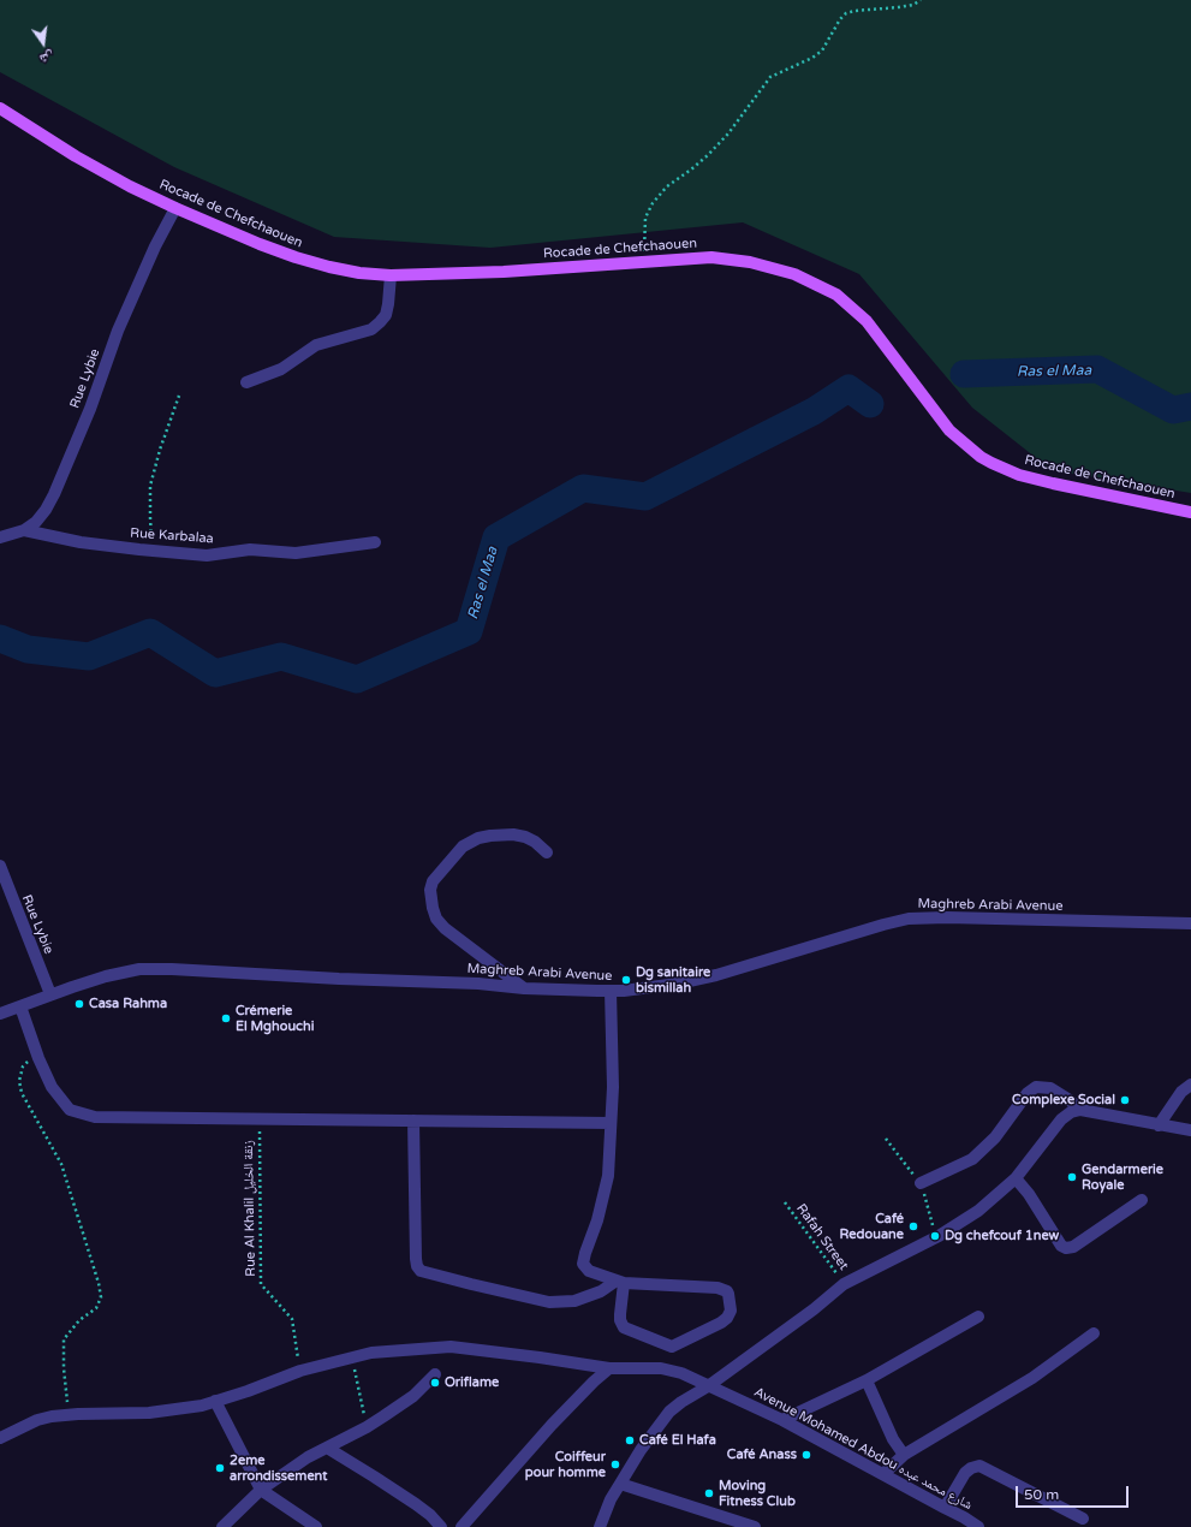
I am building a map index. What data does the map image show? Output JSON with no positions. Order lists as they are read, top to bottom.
{
  "streets": {
    "main road": ["Rocade de Chefchaouen"],
    "street": [
      "Rue Lybie",
      "Rue Karbalaa",
      "Maghreb Arabi Avenue",
      "Avenue Mohamed Abdou شارع محمد عبده"
    ],
    "path": ["Rue Al Khalil زنقة الخليل", "Rafah Street"]
  },
  "crossings": [
    ["Rocade de Chefchaouen", "Rue Lybie"],
    ["Rue Lybie", "Rue Karbalaa"],
    ["Rue Lybie", "Maghreb Arabi Avenue"],
    ["Rue Al Khalil زنقة الخليل", "Avenue Mohamed Abdou شارع محمد عبده"]
  ],
  "water": ["Ras el Maa"],
  "places": [
    "Dg sanitaire bismillah",
    "Casa Rahma",
    "Crémerie El Mghouchi",
    "Complexe Social",
    "Gendarmerie Royale",
    "Café Redouane",
    "Dg chefcouf 1new",
    "Oriflame",
    "Café El Hafa",
    "Café Anass",
    "Coiffeur pour homme",
    "2eme arrondissement",
    "Moving Fitness Club"
  ],
  "scale_bar": "50 m",
  "north": "bottom"
}
